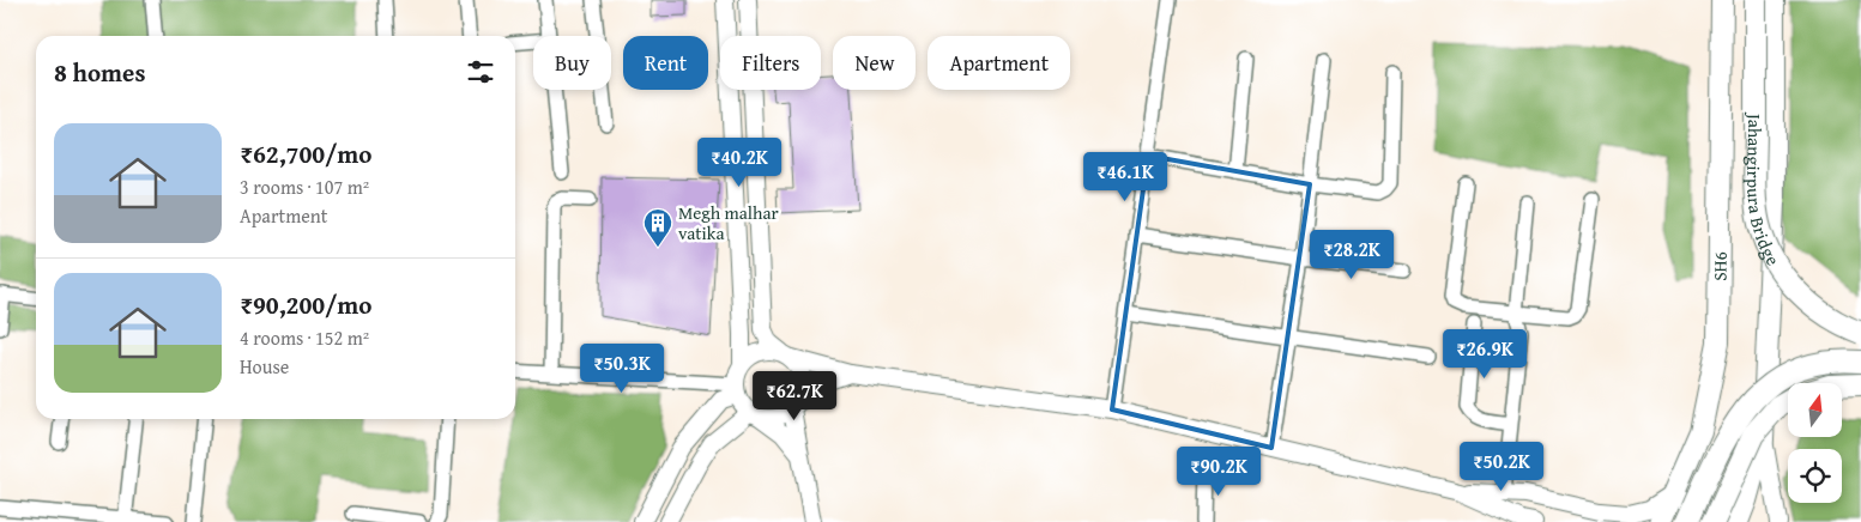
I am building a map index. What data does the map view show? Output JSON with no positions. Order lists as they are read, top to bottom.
{
  "streets": {
    "main road": ["Jahangirpura Bridge", "SH6"]
  },
  "places": {
    "building": ["Megh malhar vatika"]
  },
  "north": "top",
  "page": {
    "chip": [
      "Buy",
      "Rent",
      "Filters",
      "New",
      "Apartment"
    ],
    "heading": "8 homes",
    "list": [
      {
        "name": "₹62,700/mo",
        "note": "3 rooms · 107 m² · Apartment"
      },
      {
        "name": "₹90,200/mo",
        "note": "4 rooms · 152 m² · House"
      }
    ],
    "price": [
      "₹40.2K",
      "₹46.1K",
      "₹28.2K",
      "₹26.9K",
      "₹50.3K",
      "₹62.7K",
      "₹50.2K",
      "₹90.2K"
    ]
  }
}
